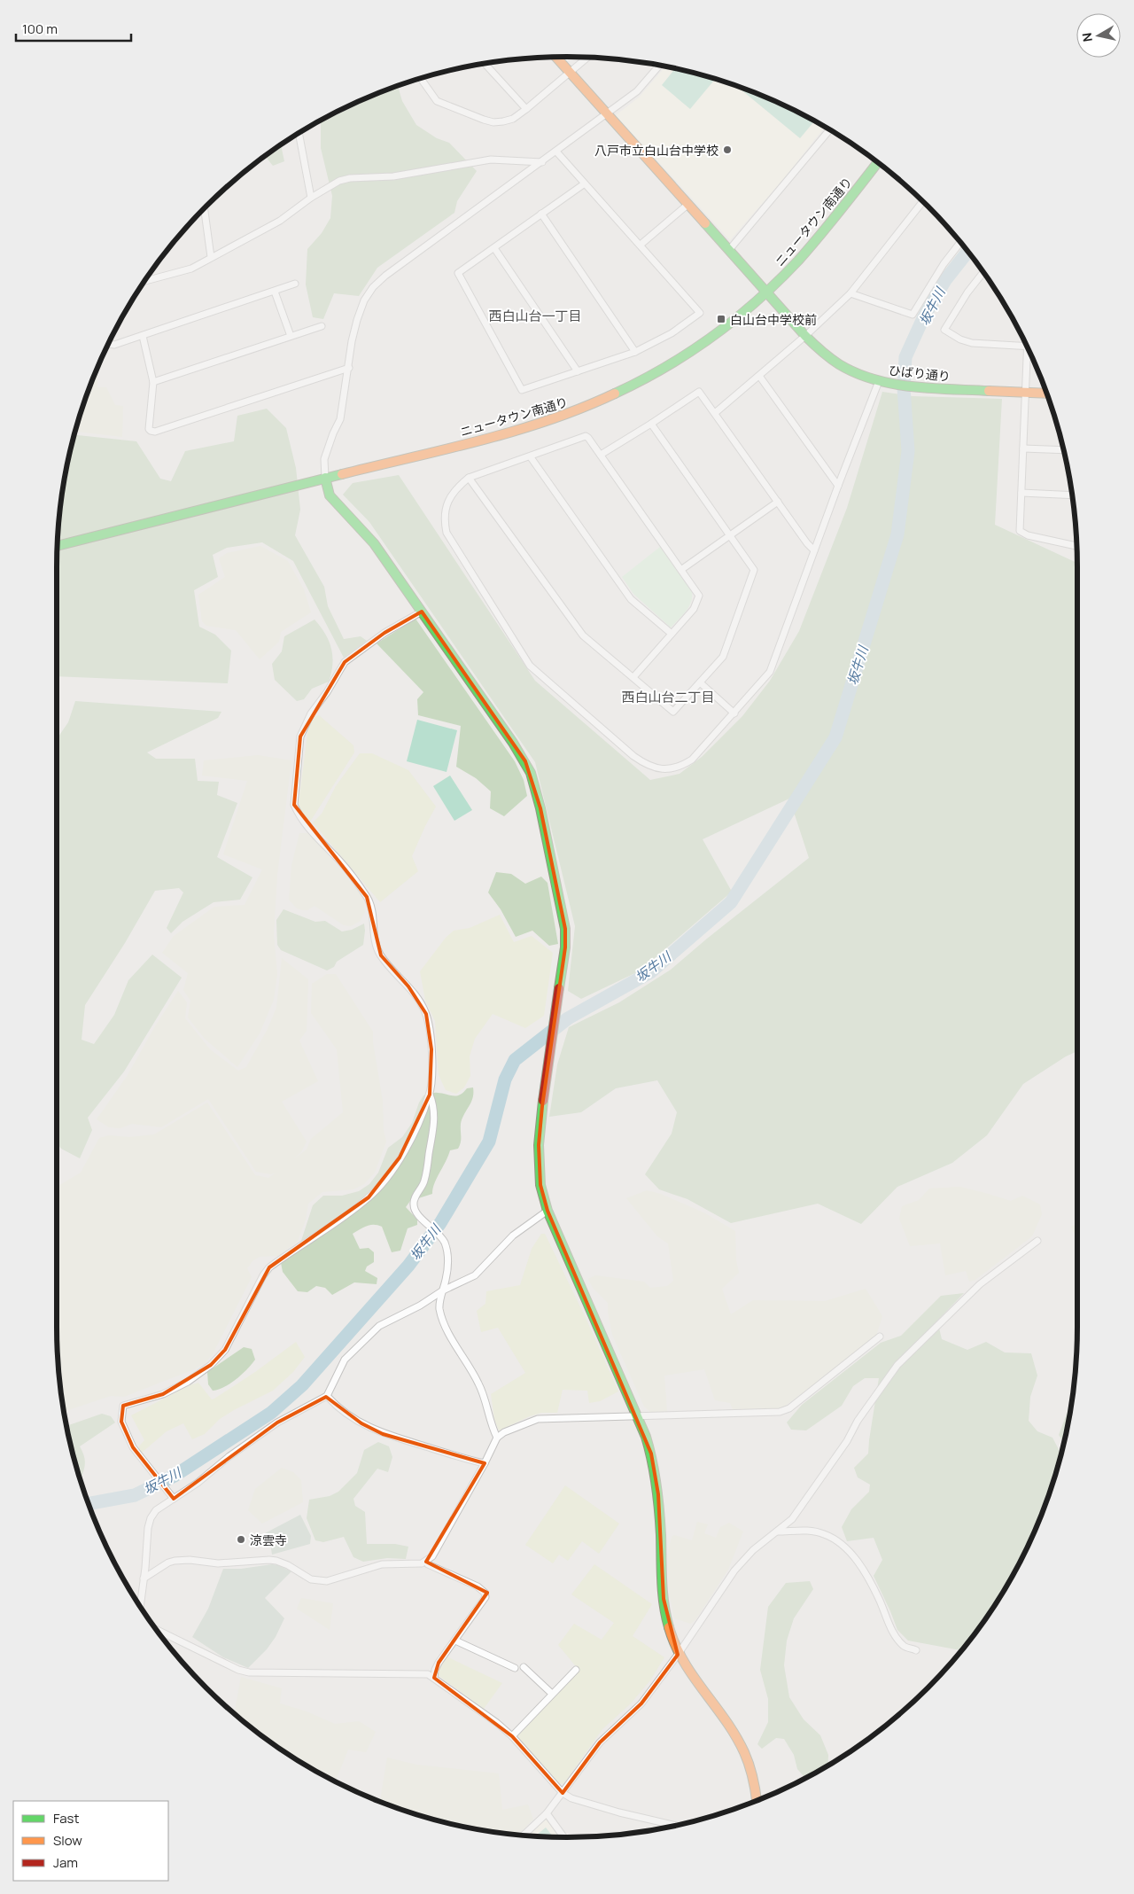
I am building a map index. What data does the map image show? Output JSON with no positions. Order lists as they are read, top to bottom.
{
  "streets": {
    "street": ["ニュータウン南通り", "ひばり通り"]
  },
  "crossings": [
    ["ニュータウン南通り", "ひばり通り"]
  ],
  "districts": ["西白山台一丁目", "西白山台二丁目"],
  "water": ["坂牛川"],
  "places": {
    "other": ["八戸市立白山台中学校", "涼雲寺"],
    "transit": ["白山台中学校前"]
  },
  "legend": ["Fast", "Slow", "Jam"],
  "scale_bar": "100 m",
  "north": "left"
}
